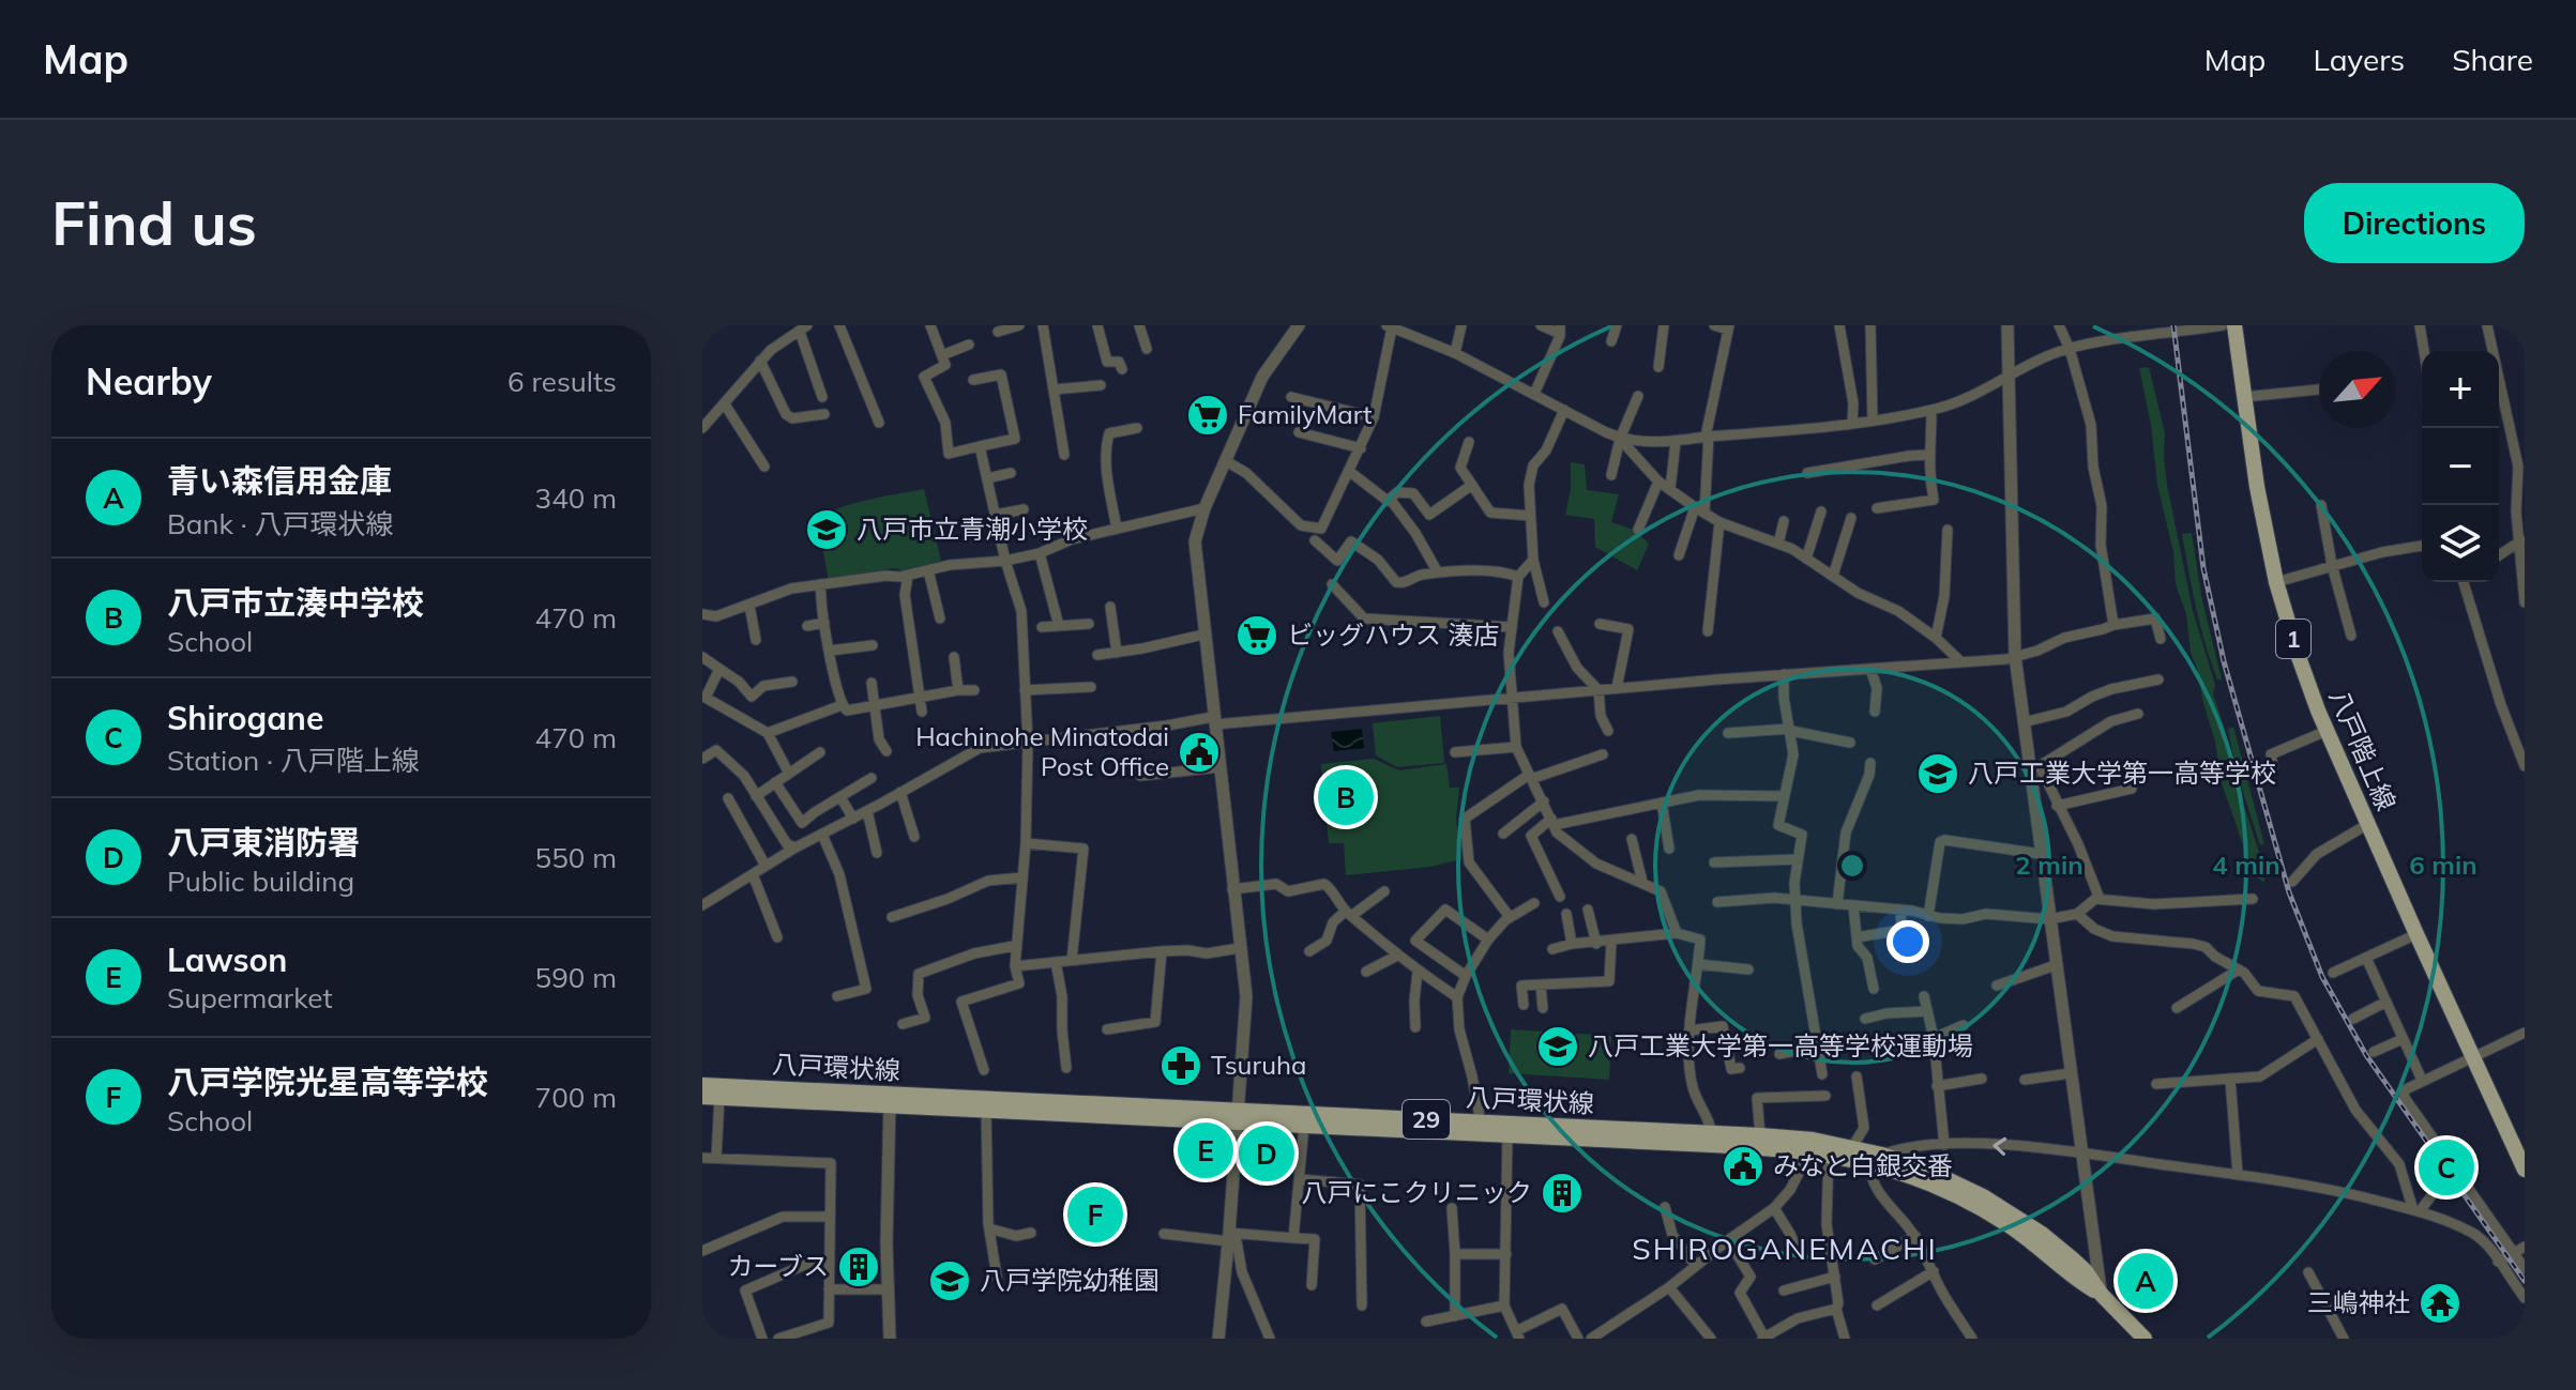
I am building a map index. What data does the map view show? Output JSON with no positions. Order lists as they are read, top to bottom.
{
  "streets": {
    "main road": [
      "1",
      "八戸階上線",
      "八戸環状線",
      "29"
    ]
  },
  "districts": ["SHIROGANEMACHI"],
  "places": {
    "supermarket": ["FamilyMart", "ビッグハウス 湊店"],
    "school or university": [
      "八戸市立青潮小学校",
      "八戸工業大学第一高等学校",
      "八戸工業大学第一高等学校運動場",
      "八戸学院幼稚園"
    ],
    "public building": ["Hachinohe Minatodai Post Office", "みなと白銀交番"],
    "pharmacy": ["Tsuruha"],
    "building": ["八戸にこクリニック", "カーブス"],
    "temple": ["三嶋神社"]
  },
  "north": "top right",
  "page": {
    "header": "Map",
    "nav": ["Map", "Layers", "Share"],
    "buttons": "Directions",
    "title": "Find us",
    "heading": ["Nearby", "6 results"],
    "map_buttons": ["+", "−"],
    "list": [
      {
        "mark": "A",
        "name": "青い森信用金庫",
        "note": "Bank · 八戸環状線",
        "value": "340 m"
      },
      {
        "mark": "B",
        "name": "八戸市立湊中学校",
        "note": "School",
        "value": "470 m"
      },
      {
        "mark": "C",
        "name": "Shirogane",
        "note": "Station · 八戸階上線",
        "value": "470 m"
      },
      {
        "mark": "D",
        "name": "八戸東消防署",
        "note": "Public building",
        "value": "550 m"
      },
      {
        "mark": "E",
        "name": "Lawson",
        "note": "Supermarket",
        "value": "590 m"
      },
      {
        "mark": "F",
        "name": "八戸学院光星高等学校",
        "note": "School",
        "value": "700 m"
      }
    ],
    "pins": [
      "B",
      "E",
      "D",
      "C",
      "F",
      "A"
    ]
  },
  "rings": ["2 min", "4 min", "6 min"]
}
